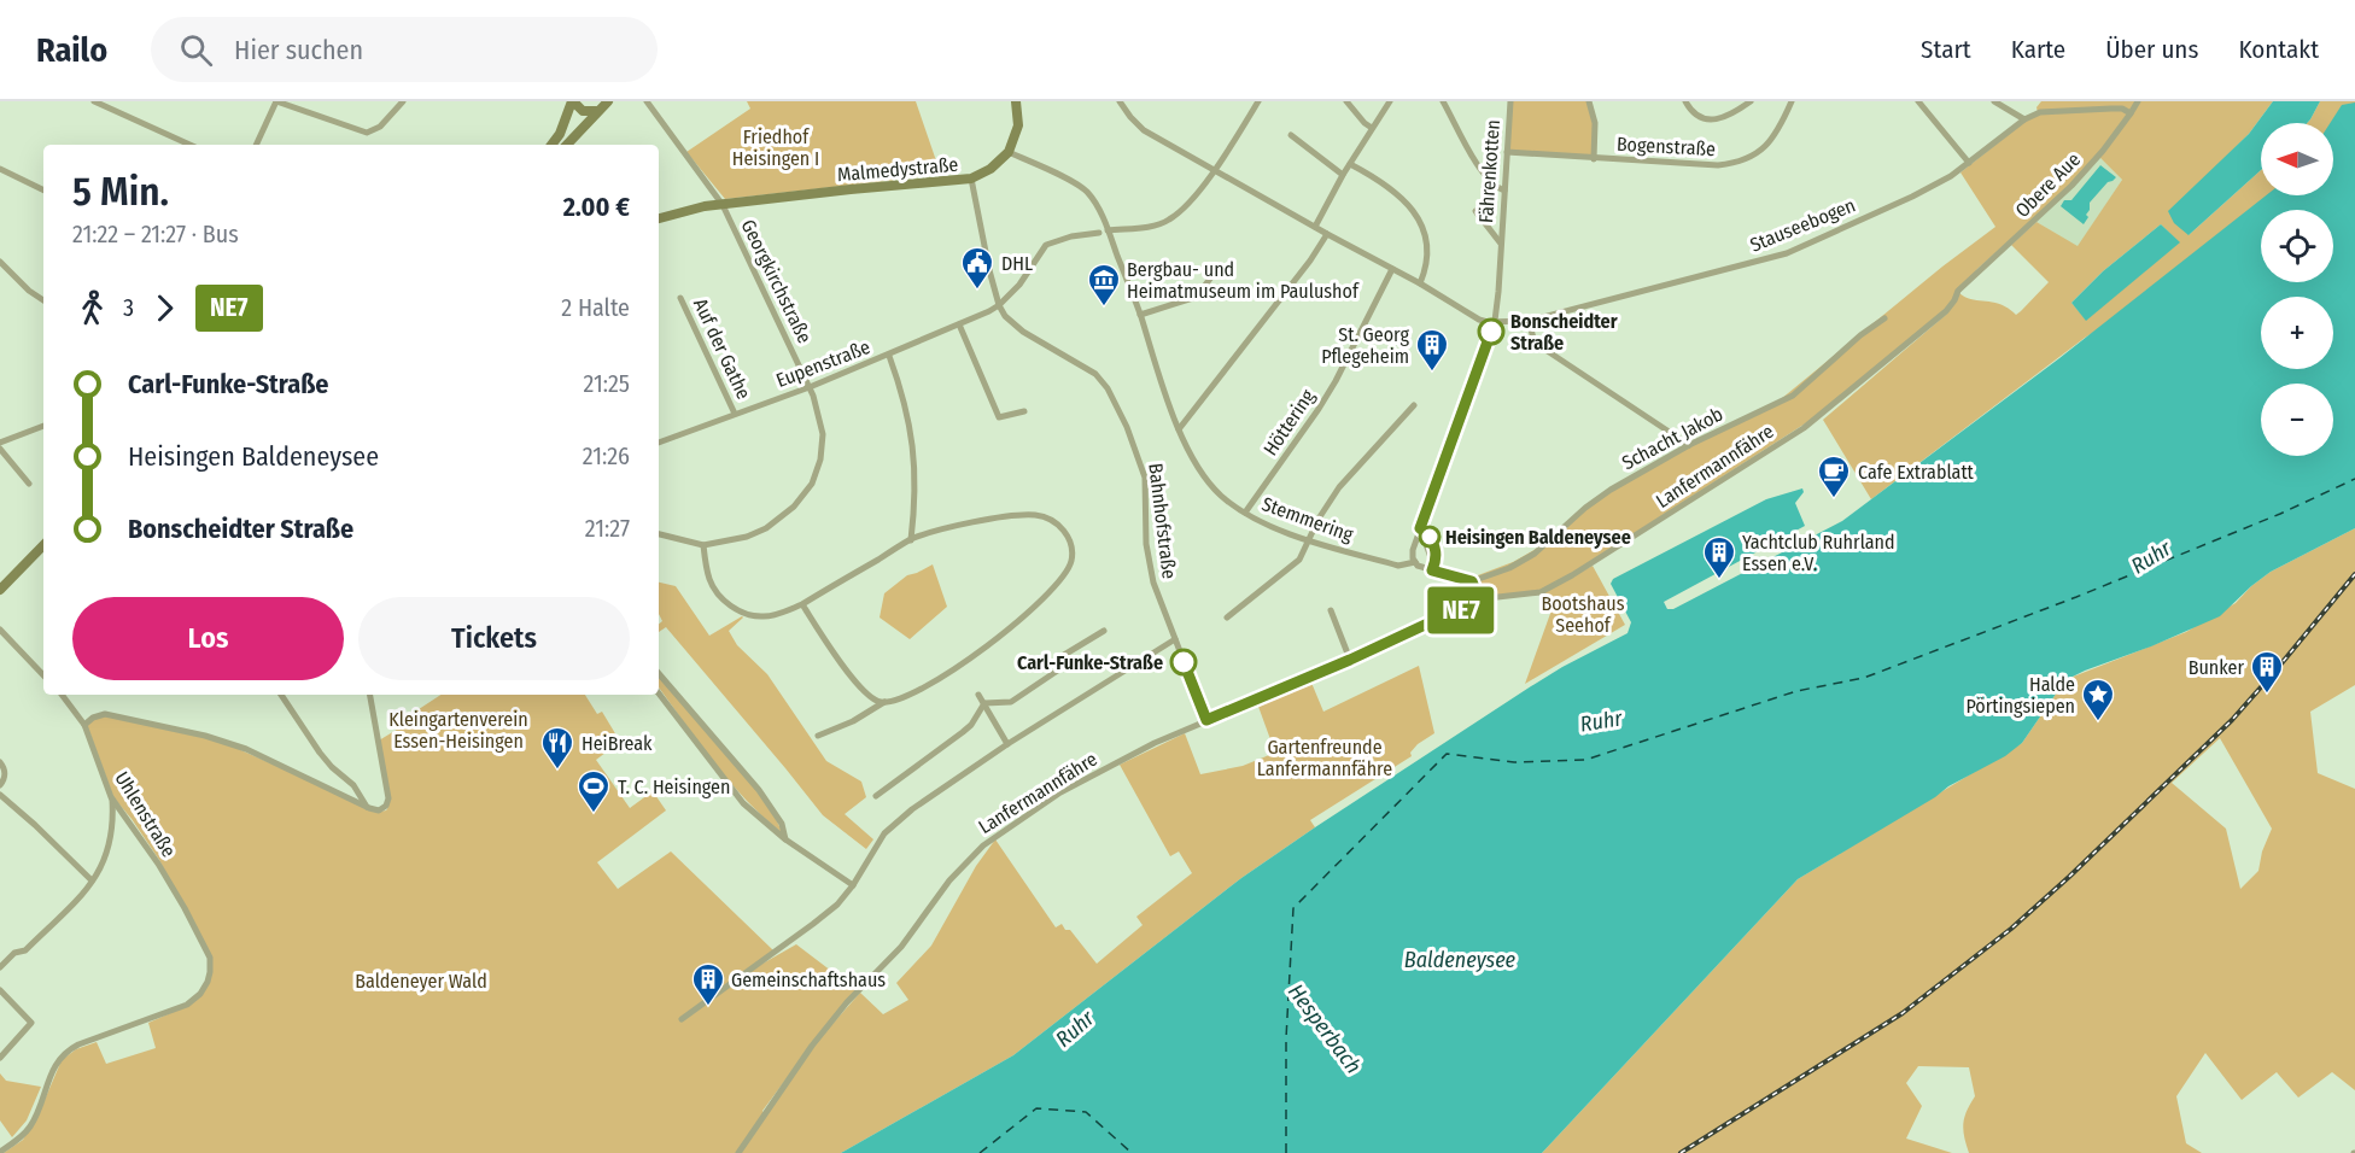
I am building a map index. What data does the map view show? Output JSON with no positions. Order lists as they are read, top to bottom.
{
  "streets": {
    "street": [
      "Bogenstraße",
      "Malmedystraße",
      "Fährenkotten",
      "Obere Aue",
      "Stauseebogen",
      "Georgkirchstraße",
      "Auf der Gathe",
      "Eupenstraße",
      "Höttering",
      "Schacht Jakob",
      "Lanfermannfähre",
      "Stemmering",
      "Bahnhofstraße",
      "Uhlenstraße"
    ]
  },
  "crossings": [
    ["Bogenstraße", "Fährenkotten"],
    ["Malmedystraße", "Georgkirchstraße"],
    ["Malmedystraße", "Bahnhofstraße"],
    ["Fährenkotten", "Stemmering"],
    ["Obere Aue", "Lanfermannfähre"],
    ["Georgkirchstraße", "Eupenstraße"],
    ["Auf der Gathe", "Eupenstraße"],
    ["Eupenstraße", "Bahnhofstraße"],
    ["Höttering", "Stemmering"],
    ["Schacht Jakob", "Stemmering"],
    ["Lanfermannfähre", "Bahnhofstraße"]
  ],
  "water": ["Ruhr", "Baldeneysee", "Hesperbach"],
  "parks": [
    "Friedhof Heisingen I",
    "Bootshaus Seehof",
    "Kleingartenverein Essen-Heisingen",
    "Gartenfreunde Lanfermannfähre",
    "Baldeneyer Wald"
  ],
  "places": {
    "public building": ["DHL"],
    "museum": ["Bergbau- und Heimatmuseum im Paulushof"],
    "other": ["Bonscheidter Straße", "Heisingen Baldeneysee", "Carl-Funke-Straße"],
    "building": [
      "St. Georg Pflegeheim",
      "Yachtclub Ruhrland Essen e.V.",
      "Bunker",
      "Gemeinschaftshaus"
    ],
    "cafe": ["Cafe Extrablatt"],
    "place": ["Halde Pörtingsiepen"],
    "restaurant": ["HeiBreak"],
    "sports": ["T. C. Heisingen"]
  },
  "lines": ["bus line NE7"],
  "north": "left",
  "page": {
    "header": "Railo",
    "search": "Hier suchen",
    "nav": [
      "Start",
      "Karte",
      "Über uns",
      "Kontakt"
    ],
    "on_map": "NE7",
    "map_buttons": ["+", "−"],
    "heading": ["5 Min.", "21:22 – 21:27 · Bus", "2.00 €"],
    "legs": ["3", "NE7", "2 Halte"],
    "list": [
      {
        "name": "Carl-Funke-Straße",
        "value": "21:25"
      },
      {
        "name": "Heisingen Baldeneysee",
        "value": "21:26"
      },
      {
        "name": "Bonscheidter Straße",
        "value": "21:27"
      }
    ],
    "buttons": ["Los", "Tickets"]
  }
}
